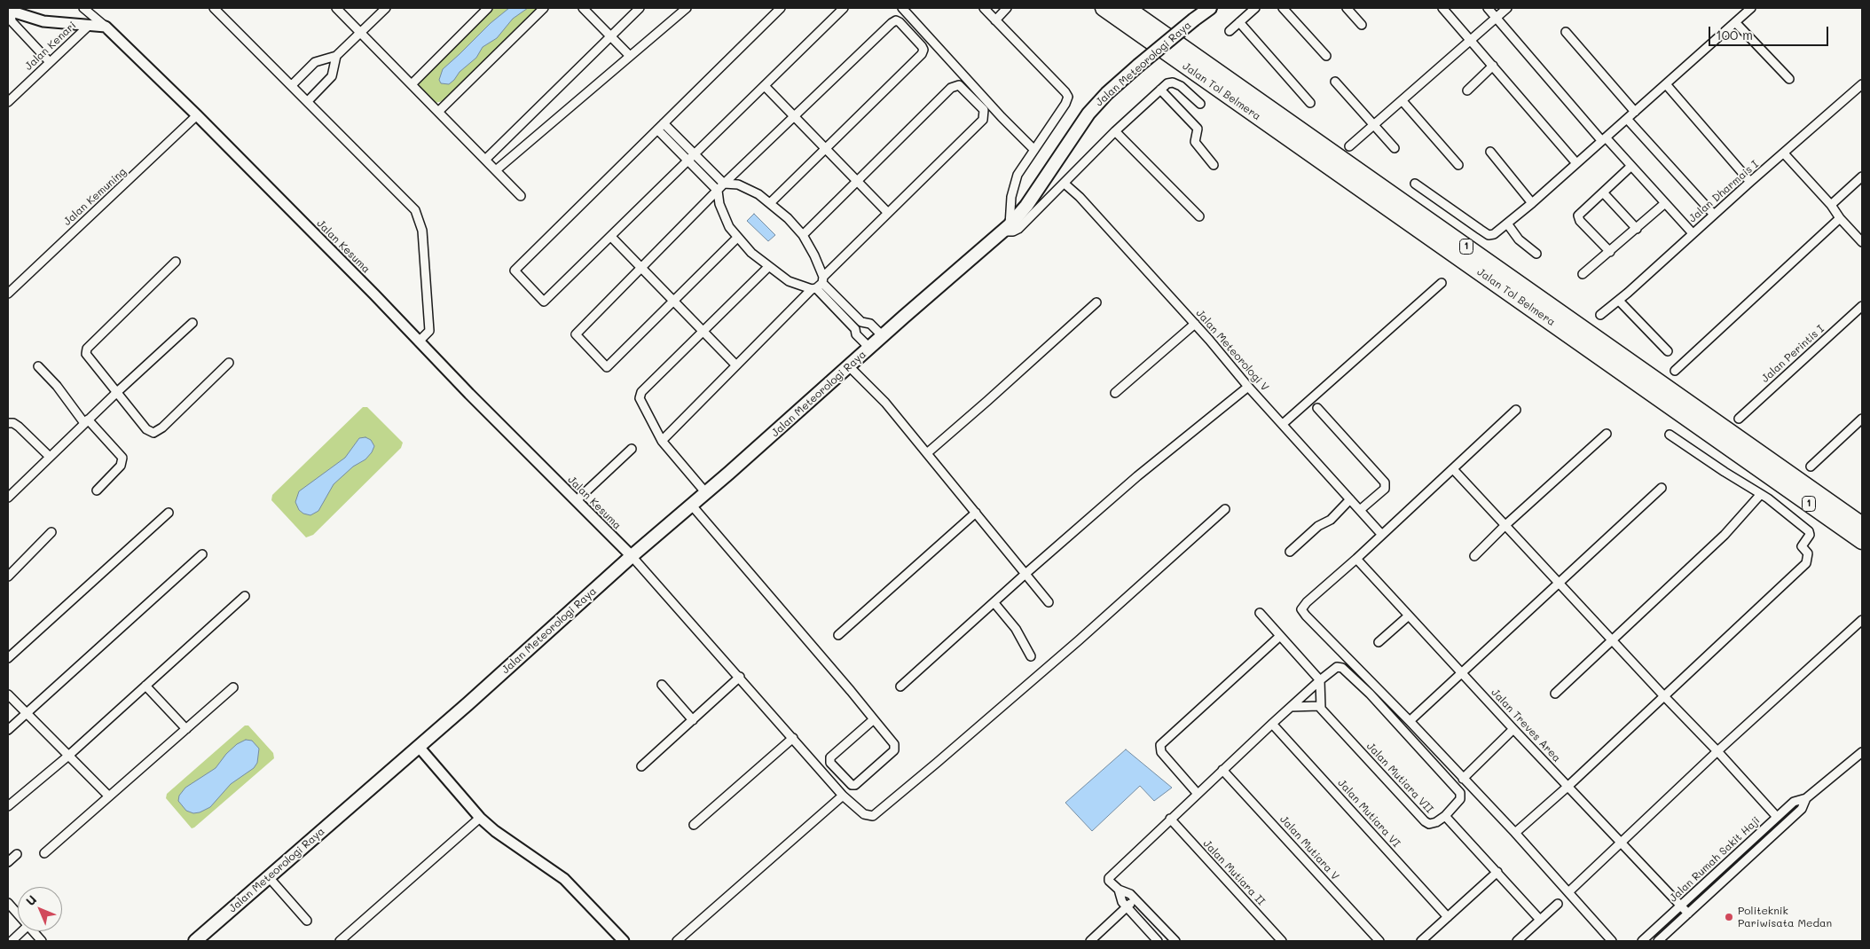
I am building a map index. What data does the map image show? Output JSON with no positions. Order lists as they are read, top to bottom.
{
  "streets": {
    "highway": ["Jalan Tol Belmera", "1"],
    "main road": ["Jalan Meteorologi Raya"],
    "street": [
      "Jalan Kenari",
      "Jalan Dharmais I",
      "Jalan Kemuning",
      "Jalan Kesuma",
      "Jalan Meteorologi V",
      "Jalan Perintis I",
      "Jalan Treves Area",
      "Jalan Mutiara VII",
      "Jalan Mutiara VI",
      "Jalan Mutiara V",
      "Jalan Rumah Sakit Haji",
      "Jalan Mutiara II"
    ]
  },
  "crossings": [
    ["Jalan Meteorologi Raya", "Jalan Kesuma"],
    ["Jalan Kemuning", "Jalan Kesuma"],
    ["Jalan Treves Area", "Jalan Rumah Sakit Haji"]
  ],
  "places": ["Politeknik Pariwisata Medan"],
  "scale_bar": "100 m",
  "north": "top left"
}
